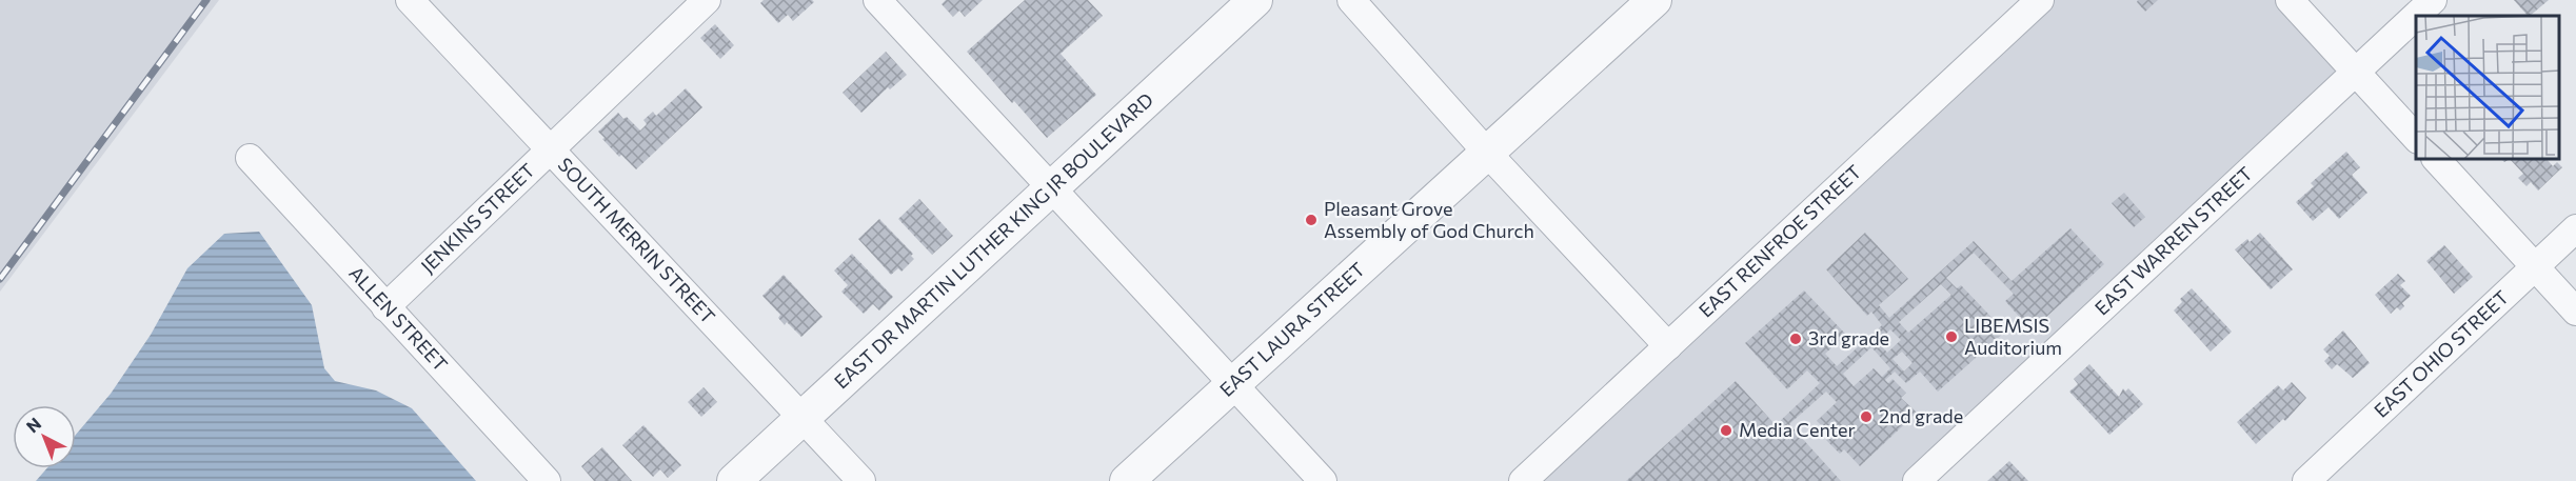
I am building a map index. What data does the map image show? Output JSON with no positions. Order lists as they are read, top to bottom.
{
  "streets": {
    "street": [
      "JENKINS STREET",
      "EAST WARREN STREET",
      "SOUTH MERRIN STREET",
      "EAST DR MARTIN LUTHER KING JR BOULEVARD",
      "EAST RENFROE STREET",
      "ALLEN STREET",
      "EAST LAURA STREET",
      "EAST OHIO STREET"
    ]
  },
  "crossings": [
    ["JENKINS STREET", "SOUTH MERRIN STREET"],
    ["JENKINS STREET", "ALLEN STREET"],
    ["SOUTH MERRIN STREET", "EAST DR MARTIN LUTHER KING JR BOULEVARD"]
  ],
  "places": [
    "Pleasant Grove Assembly of God Church",
    "LIBEMSIS Auditorium",
    "3rd grade",
    "2nd grade",
    "Media Center"
  ],
  "north": "top left"
}
